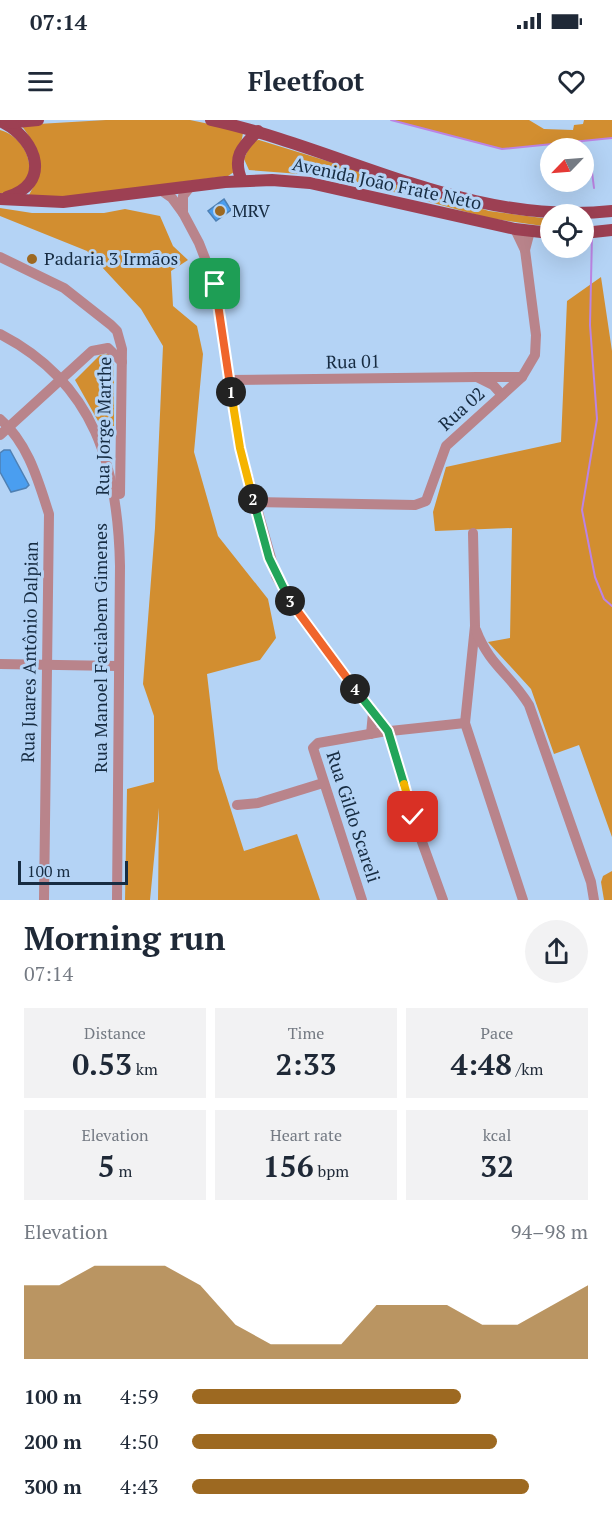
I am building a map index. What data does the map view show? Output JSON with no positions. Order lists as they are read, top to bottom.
{
  "streets": {
    "main road": ["Avenida João Frate Neto"],
    "street": [
      "Rua 01",
      "Rua 02",
      "Rua Jorge Marthe",
      "Rua Manoel Faciabem Gimenes",
      "Rua Juares Antônio Dalpian",
      "Rua Gildo Scareli"
    ]
  },
  "crossings": [
    ["Avenida João Frate Neto", "Rua 02"],
    ["Rua 01", "Rua 02"],
    ["Rua Jorge Marthe", "Rua Manoel Faciabem Gimenes"]
  ],
  "places": ["MRV", "Padaria 3 Irmãos"],
  "scale_bar": "100 m",
  "north": "bottom left",
  "page": {
    "status": "07:14",
    "header": "Fleetfoot",
    "pins": [
      "1",
      "2",
      "3",
      "4"
    ],
    "scale": "100 m",
    "heading": ["Morning run", "07:14"],
    "stats": [
      ["Distance", "0.53 km"],
      ["Time", "2:33"],
      ["Pace", "4:48 /km"],
      ["Elevation", "5 m"],
      ["Heart rate", "156 bpm"],
      ["kcal", "32"]
    ],
    "chart": ["Elevation", "94–98 m"],
    "list": [
      {
        "name": "100 m",
        "note": "4:59"
      },
      {
        "name": "200 m",
        "note": "4:50"
      },
      {
        "name": "300 m",
        "note": "4:43"
      }
    ]
  }
}
